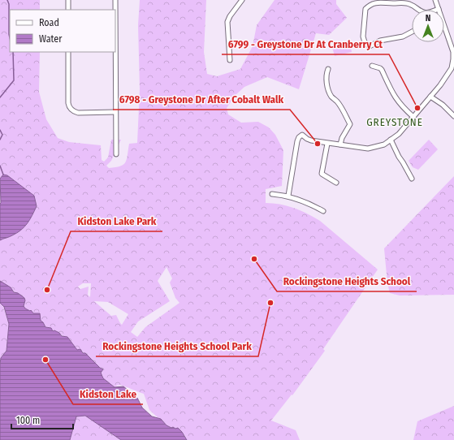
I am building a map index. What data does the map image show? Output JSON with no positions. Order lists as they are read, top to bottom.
{
  "districts": ["GREYSTONE"],
  "places": [
    "6799 - Greystone Dr At Cranberry Ct",
    "6798 - Greystone Dr After Cobalt Walk",
    "Rockingstone Heights School",
    "Kidston Lake Park",
    "Rockingstone Heights School Park",
    "Kidston Lake"
  ],
  "legend": ["Road", "Water"],
  "scale_bar": "100 m",
  "north": "top"
}
